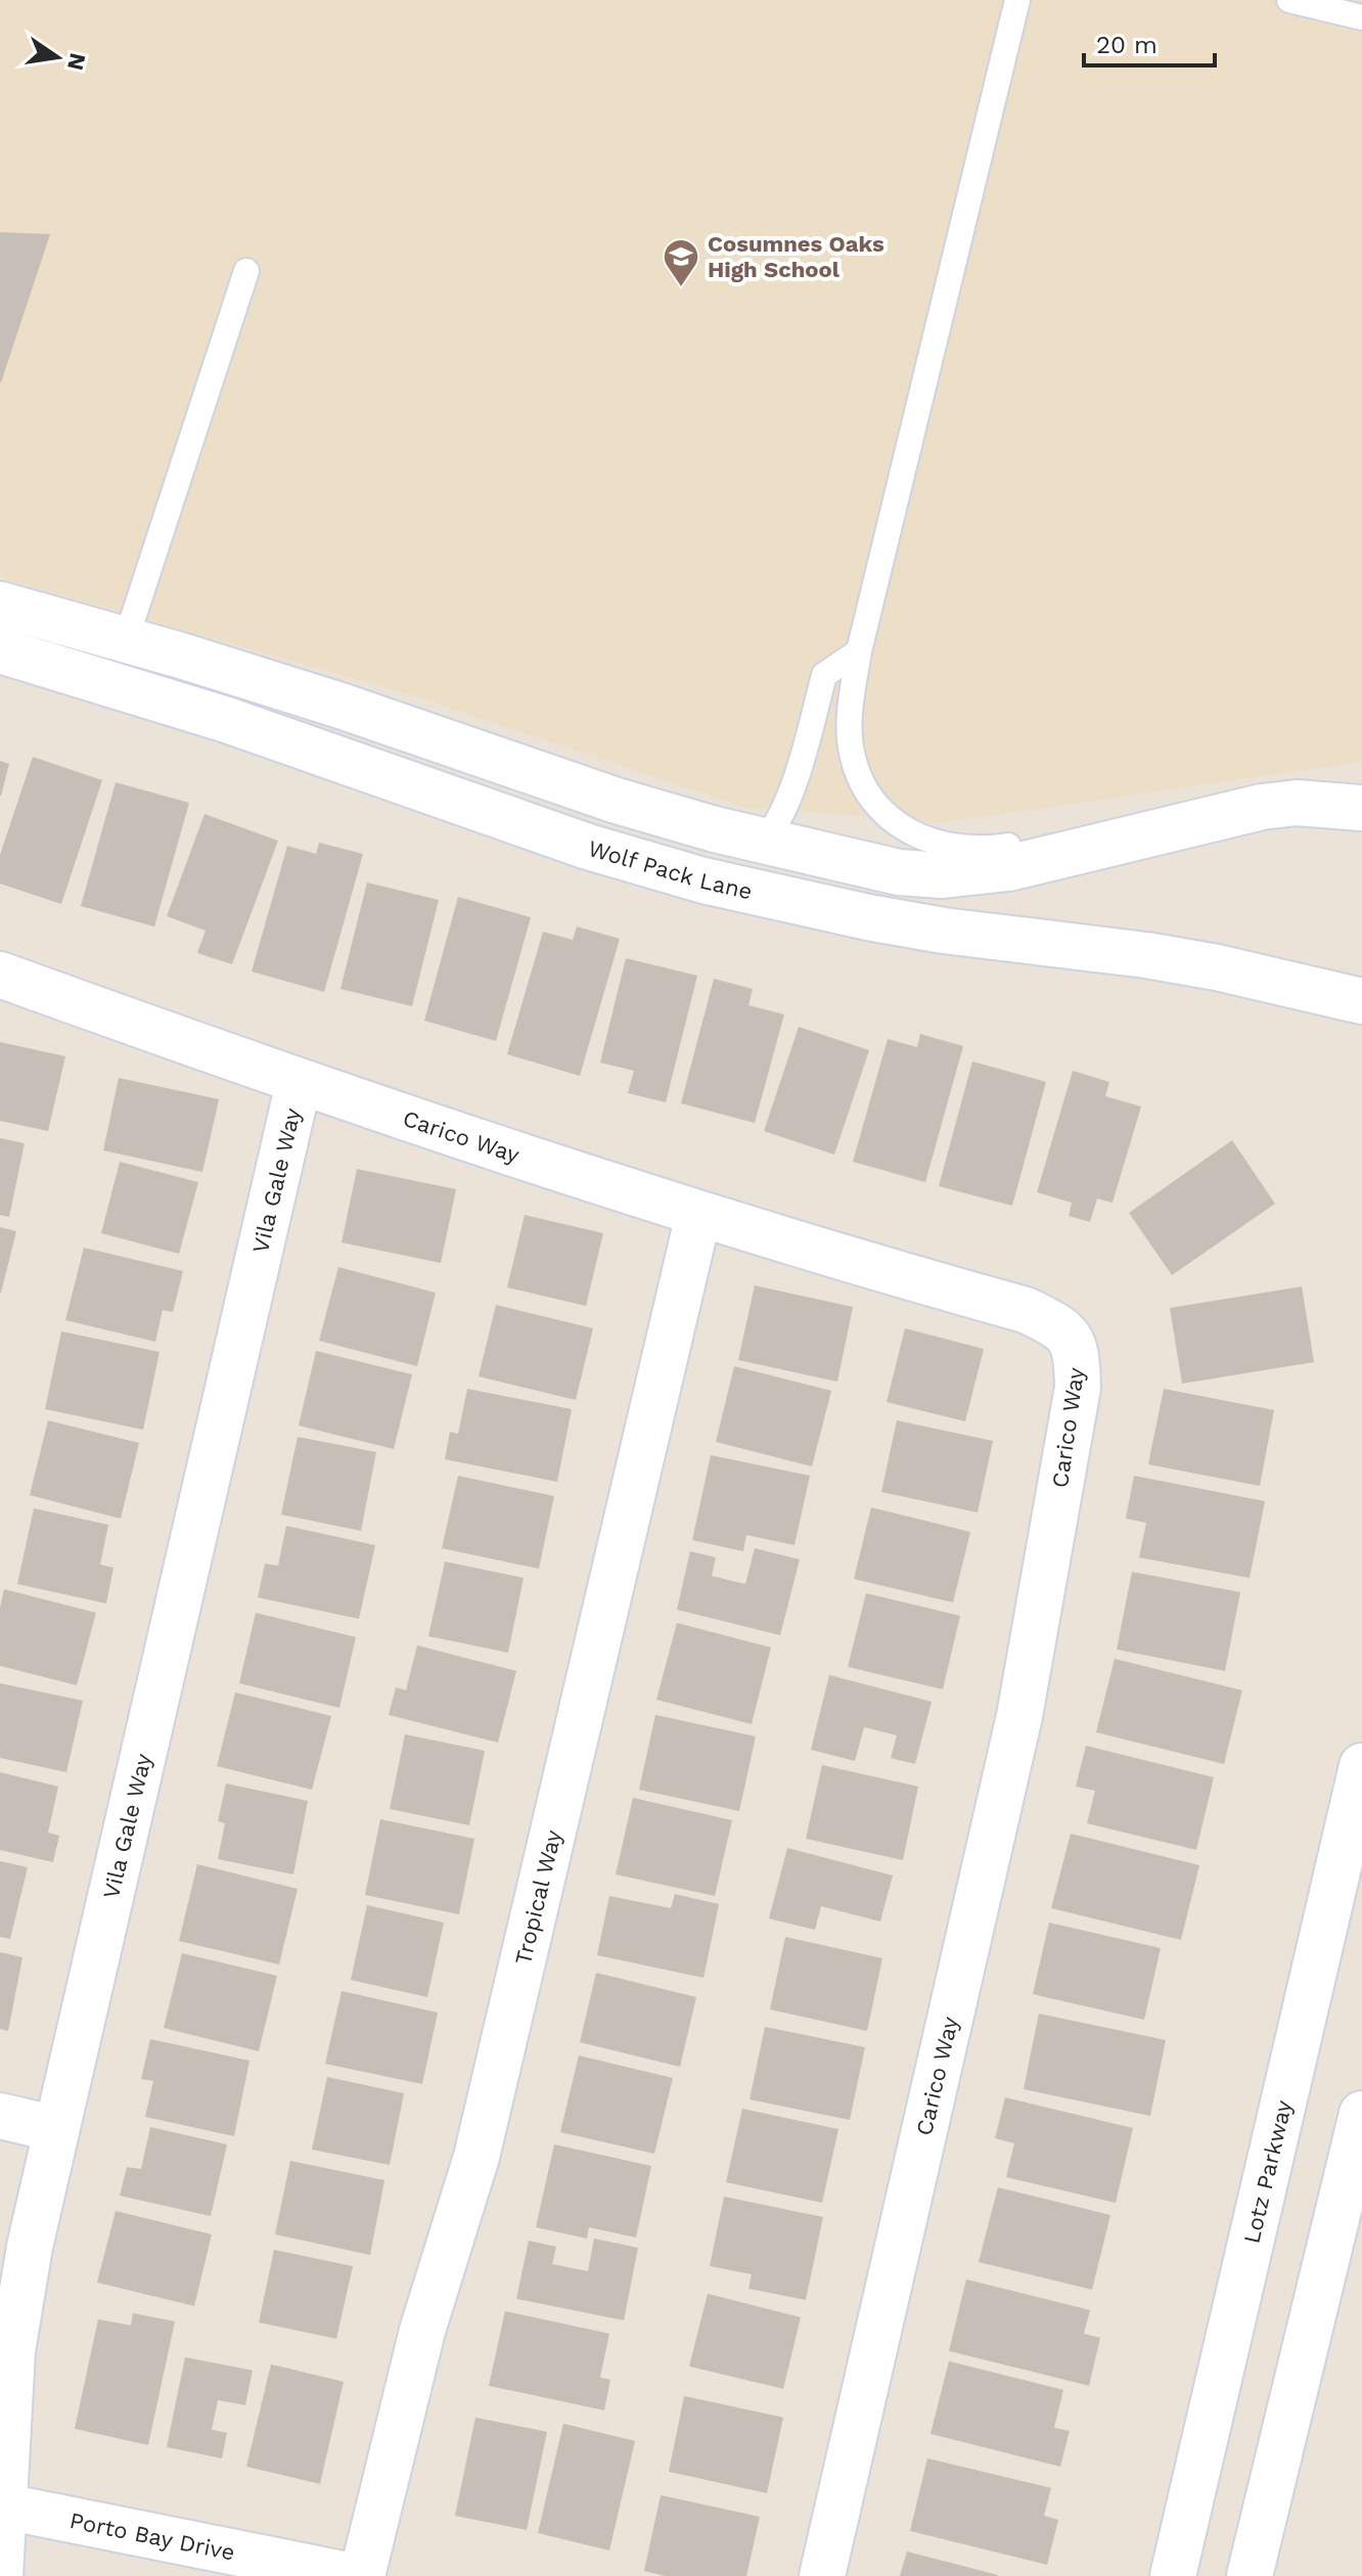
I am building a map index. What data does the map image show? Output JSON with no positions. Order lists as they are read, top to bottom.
{
  "streets": {
    "street": [
      "Wolf Pack Lane",
      "Carico Way",
      "Vila Gale Way",
      "Tropical Way",
      "Lotz Parkway",
      "Porto Bay Drive"
    ]
  },
  "crossings": [
    ["Carico Way", "Vila Gale Way"],
    ["Carico Way", "Tropical Way"],
    ["Vila Gale Way", "Porto Bay Drive"]
  ],
  "places": {
    "school or university": ["Cosumnes Oaks High School"]
  },
  "scale_bar": "20 m",
  "north": "right"
}
